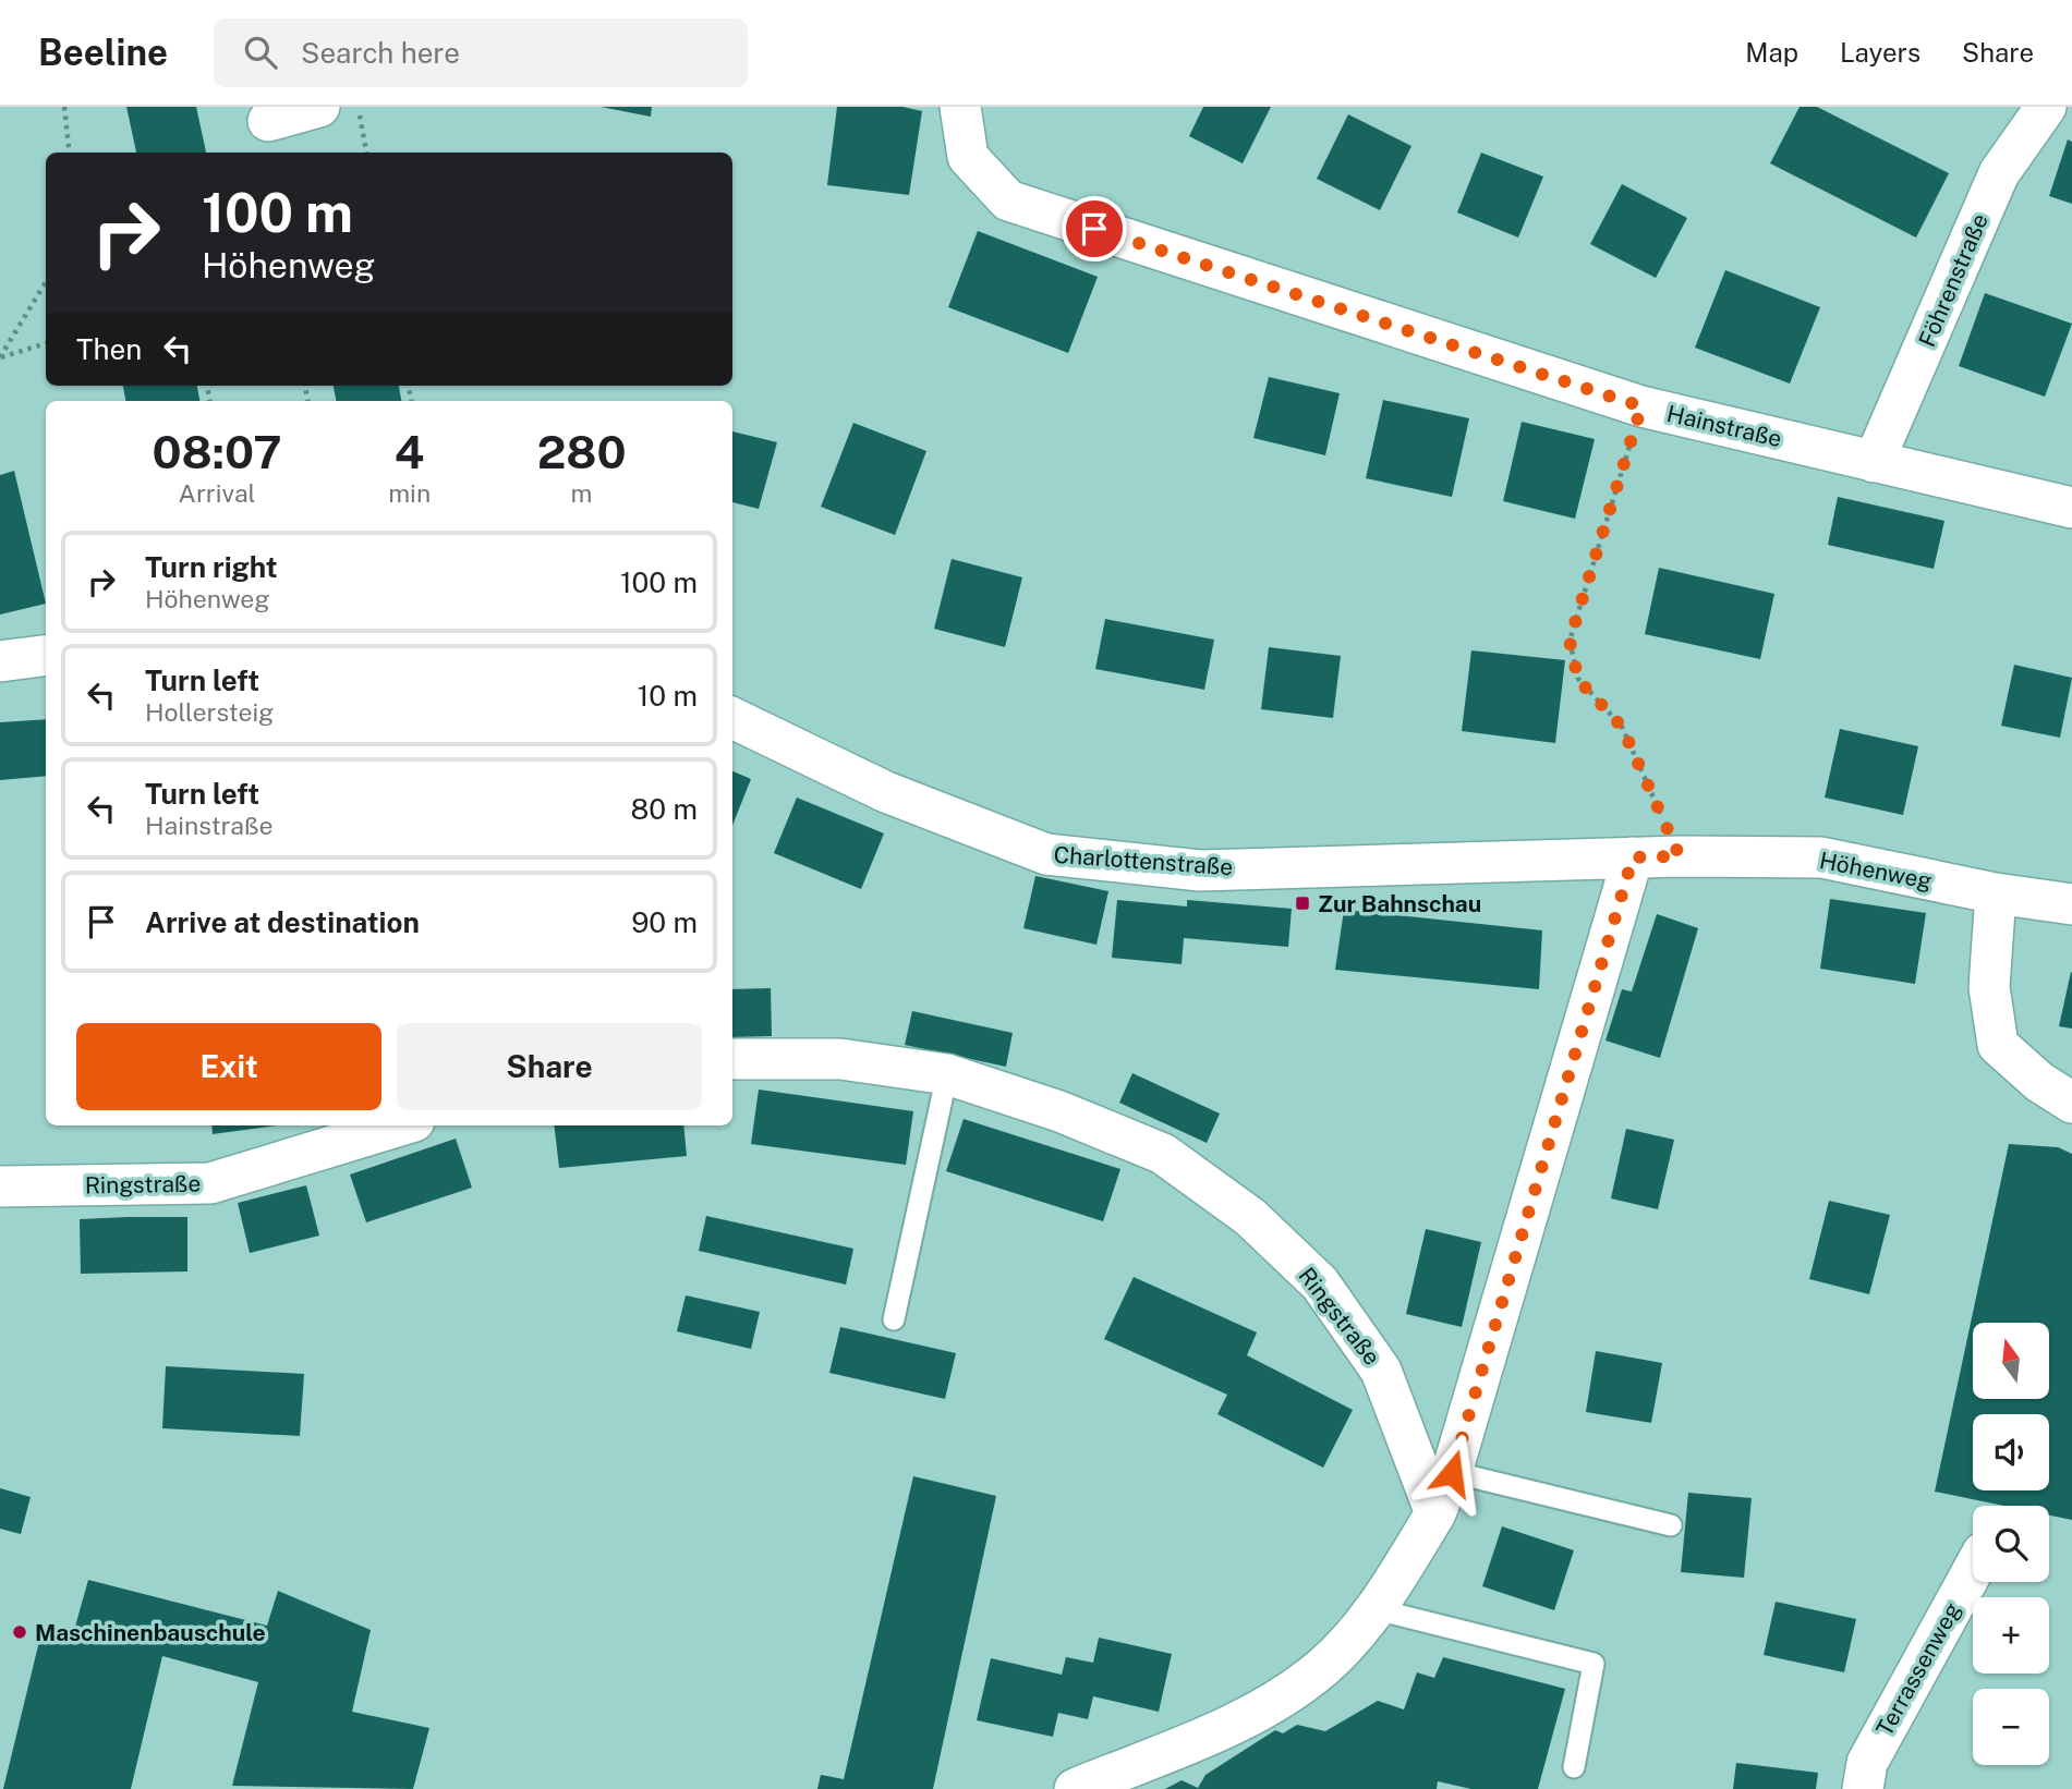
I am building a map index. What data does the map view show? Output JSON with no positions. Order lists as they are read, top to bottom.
{
  "streets": {
    "street": [
      "Föhrenstraße",
      "Hainstraße",
      "Charlottenstraße",
      "Höhenweg",
      "Ringstraße",
      "Terrassenweg"
    ]
  },
  "crossings": [
    ["Föhrenstraße", "Hainstraße"],
    ["Charlottenstraße", "Höhenweg"]
  ],
  "places": {
    "transit": ["Zur Bahnschau"],
    "other": ["Maschinenbauschule"]
  },
  "north": "top",
  "page": {
    "header": "Beeline",
    "search": "Search here",
    "nav": ["Map", "Layers", "Share"],
    "turn": ["100 m", "Höhenweg"],
    "then": "Then",
    "eta": [
      "08:07",
      "Arrival",
      "4",
      "min",
      "280",
      "m"
    ],
    "list": [
      {
        "name": "Turn right",
        "note": "Höhenweg",
        "value": "100 m"
      },
      {
        "name": "Turn left",
        "note": "Hollersteig",
        "value": "10 m"
      },
      {
        "name": "Turn left",
        "note": "Hainstraße",
        "value": "80 m"
      },
      {
        "name": "Arrive at destination",
        "value": "90 m"
      }
    ],
    "buttons": ["Exit", "Share"],
    "map_buttons": ["+", "−"]
  }
}
